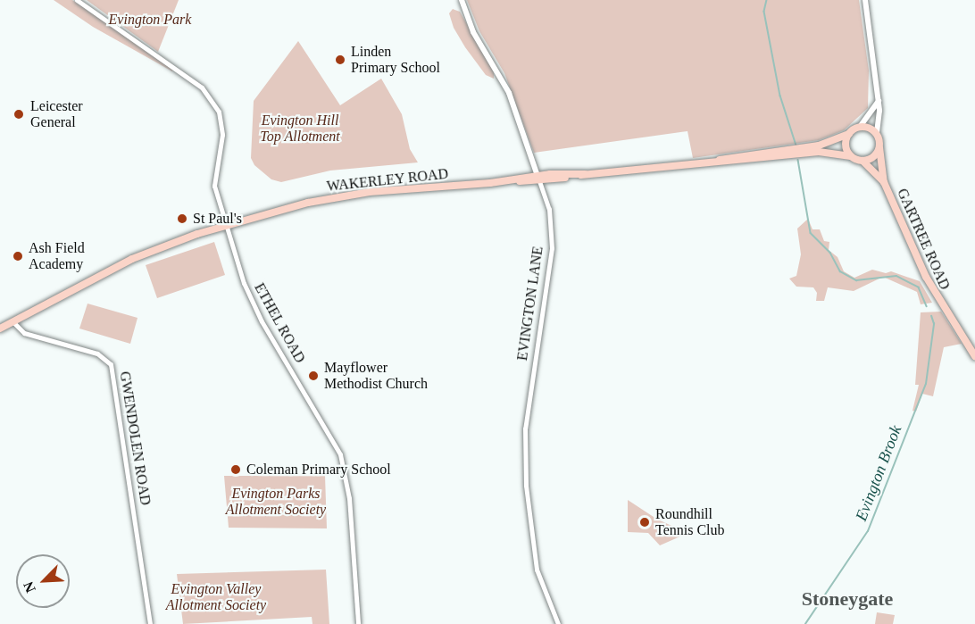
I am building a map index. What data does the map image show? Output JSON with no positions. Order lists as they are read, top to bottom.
{
  "streets": {
    "highway": ["WAKERLEY ROAD", "GARTREE ROAD"],
    "main road": ["EVINGTON LANE"],
    "street": ["ETHEL ROAD", "GWENDOLEN ROAD"]
  },
  "crossings": [
    ["WAKERLEY ROAD", "EVINGTON LANE"],
    ["WAKERLEY ROAD", "ETHEL ROAD"],
    ["WAKERLEY ROAD", "GWENDOLEN ROAD"]
  ],
  "districts": ["Stoneygate"],
  "water": ["Evington Brook"],
  "parks": [
    "Evington Park",
    "Evington Hill Top Allotment",
    "Evington Parks Allotment Society",
    "Evington Valley Allotment Society"
  ],
  "places": [
    "Linden Primary School",
    "Leicester General",
    "St Paul's",
    "Ash Field Academy",
    "Mayflower Methodist Church",
    "Coleman Primary School",
    "Roundhill Tennis Club"
  ],
  "north": "bottom left"
}
